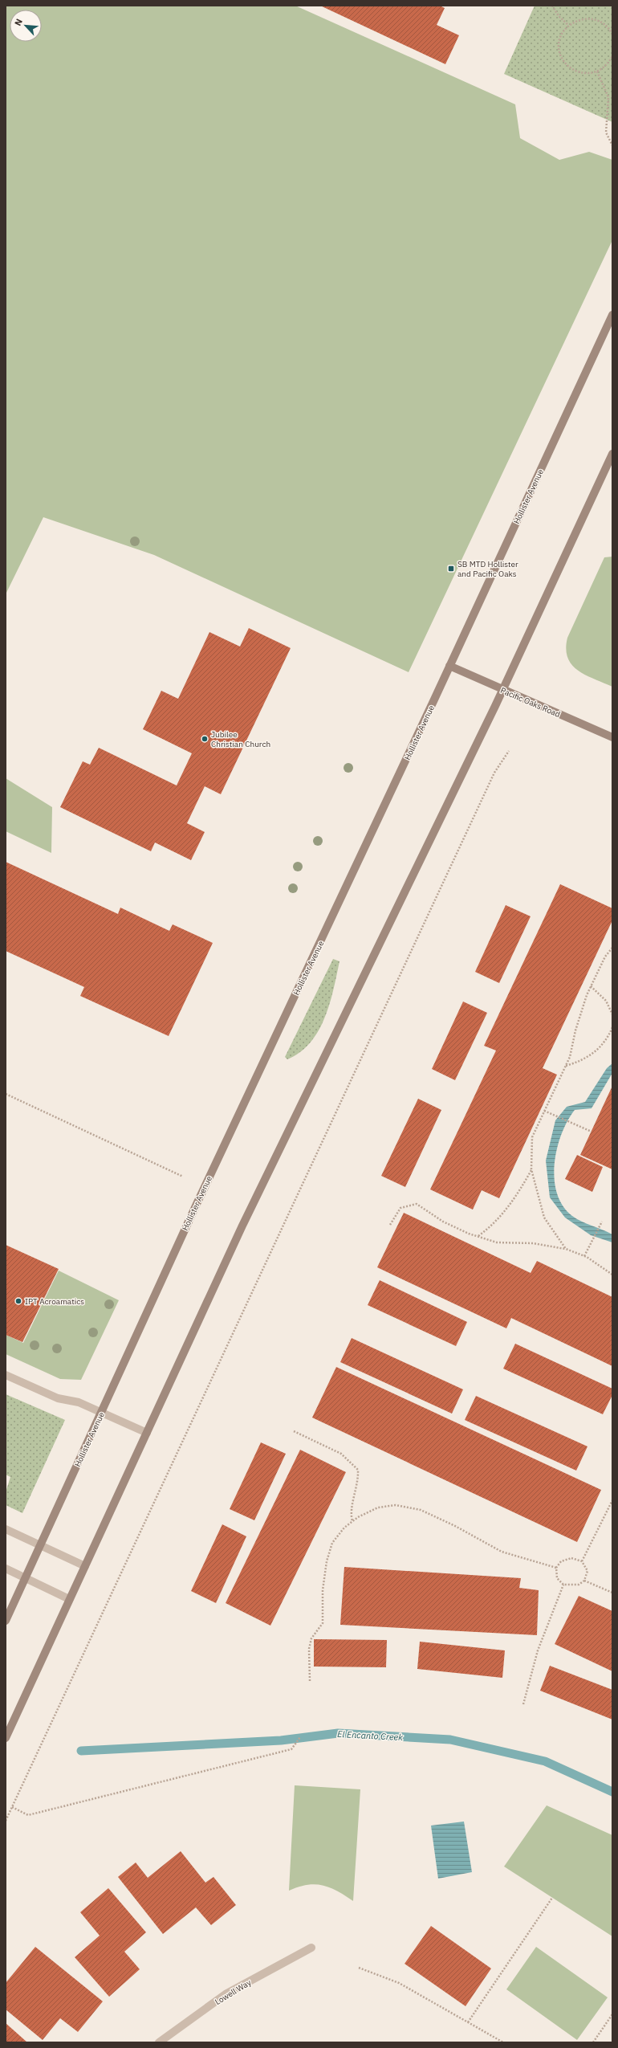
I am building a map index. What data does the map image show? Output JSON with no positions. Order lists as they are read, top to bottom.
{
  "streets": {
    "main road": ["Hollister Avenue", "Pacific Oaks Road"],
    "street": ["Lowell Way"]
  },
  "crossings": [
    ["Hollister Avenue", "Pacific Oaks Road"]
  ],
  "water": ["El Encanto Creek"],
  "places": {
    "transit": ["SB MTD Hollister and Pacific Oaks"],
    "other": ["Jubilee Christian Church", "IPT Acroamatics"]
  },
  "north": "top left"
}
